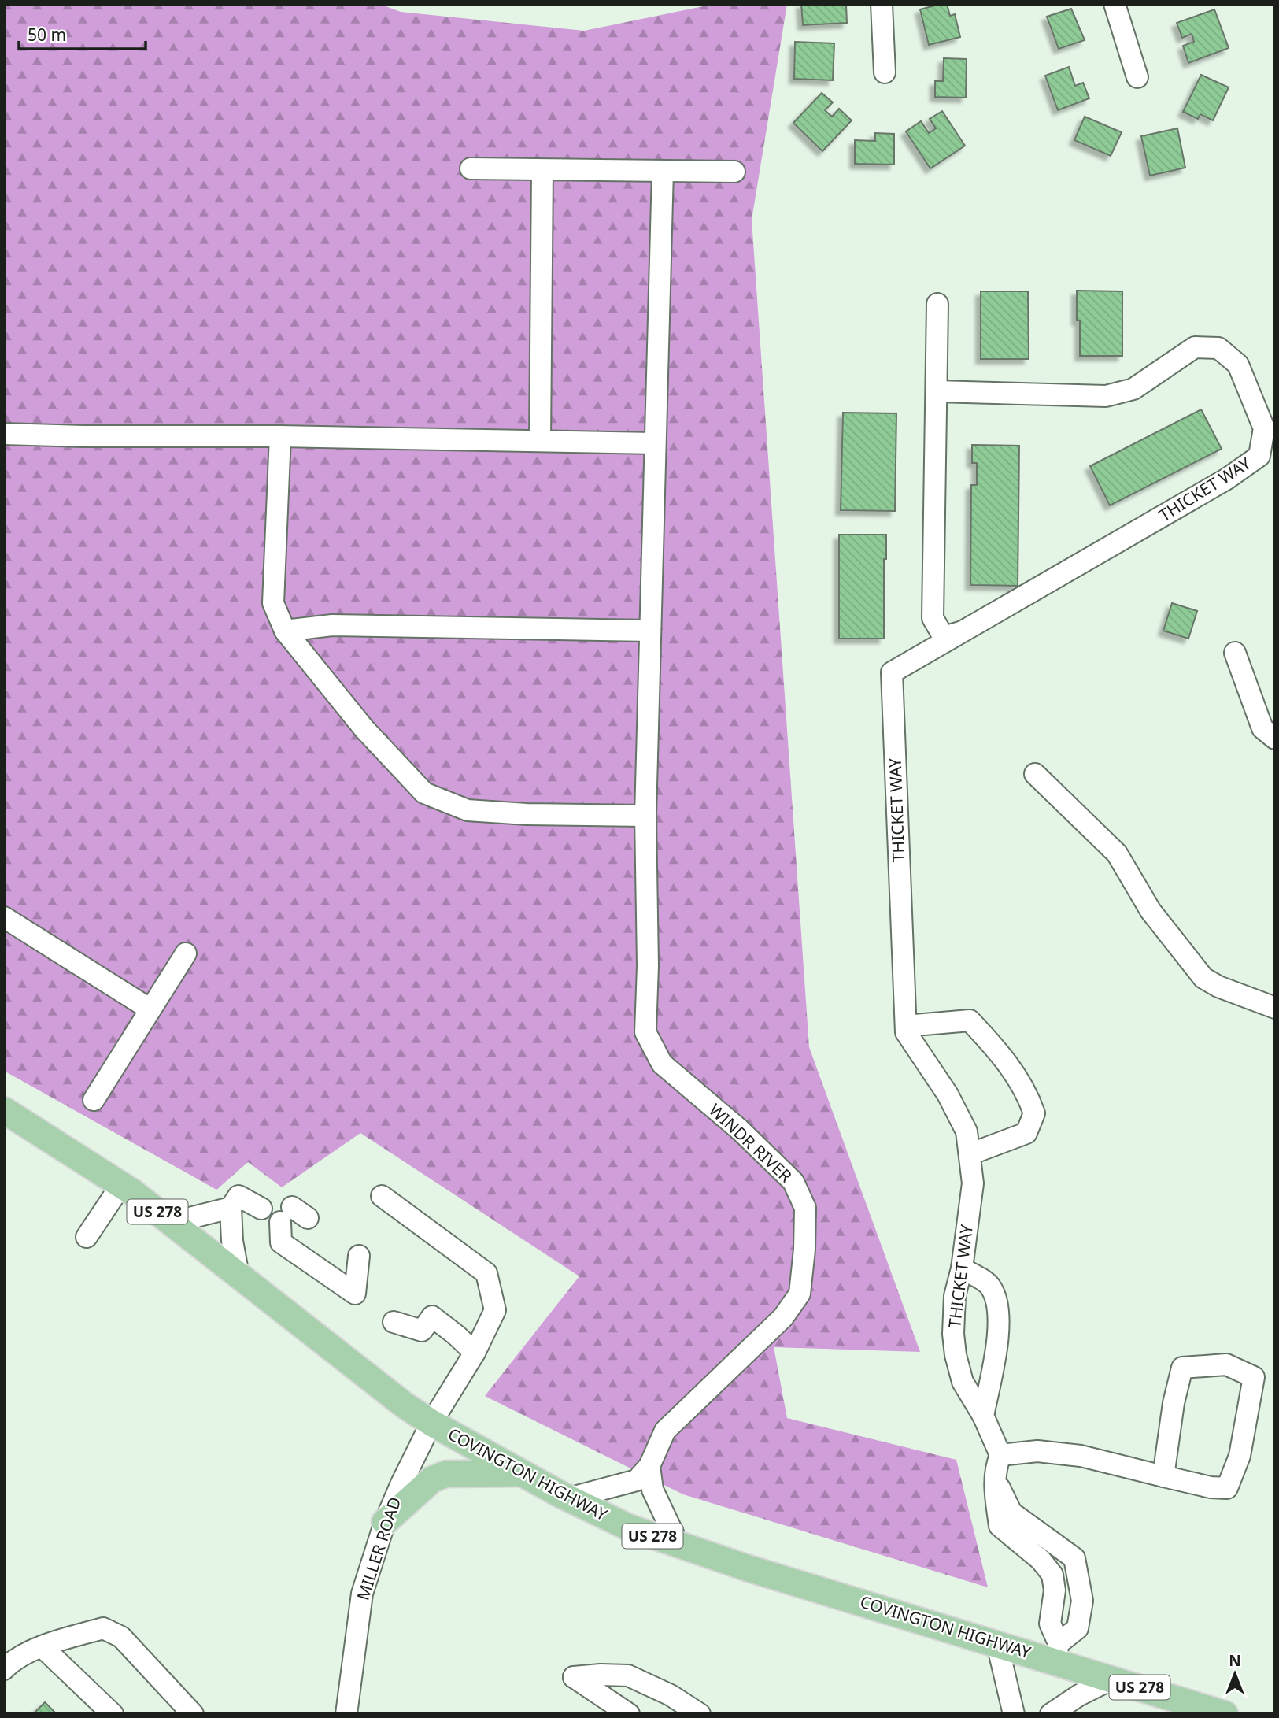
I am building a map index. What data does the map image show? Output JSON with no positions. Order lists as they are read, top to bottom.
{
  "streets": {
    "main road": ["US 278", "COVINGTON HIGHWAY"],
    "street": ["THICKET WAY", "WINDR RIVER", "MILLER ROAD"]
  },
  "crossings": [
    ["COVINGTON HIGHWAY", "MILLER ROAD"]
  ],
  "scale_bar": "50 m",
  "north": "top"
}
